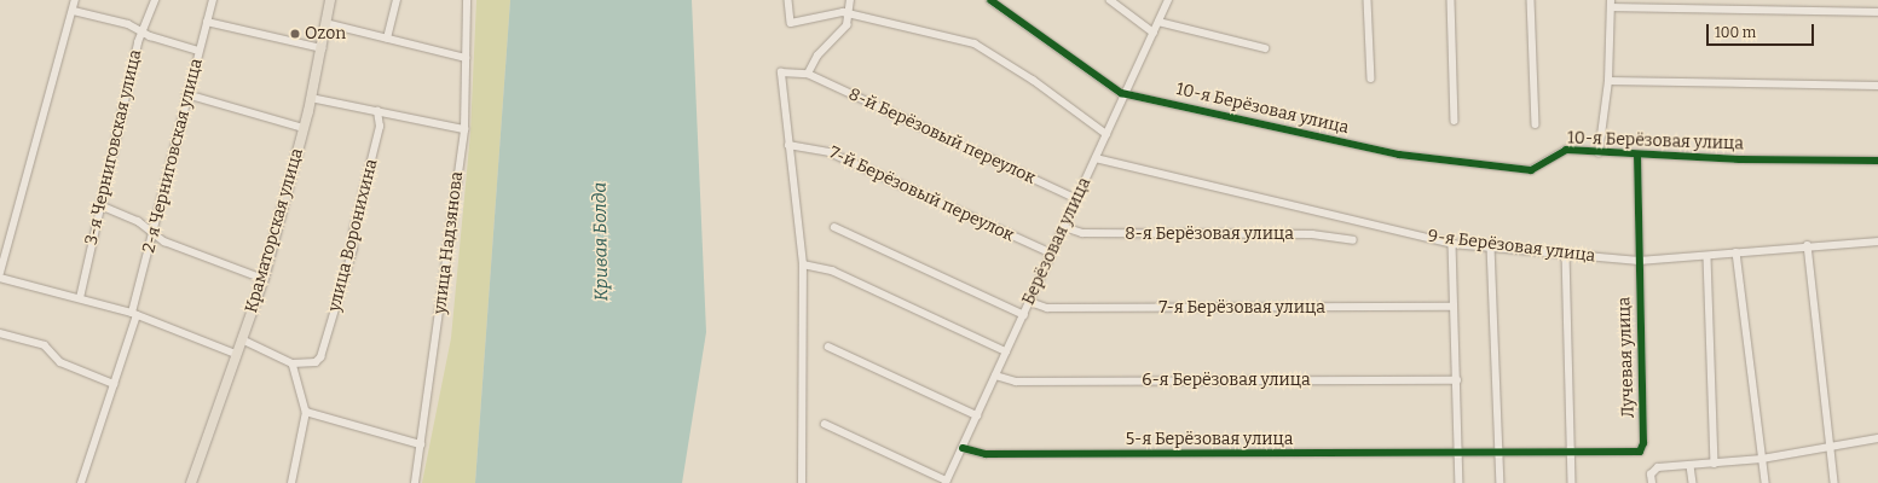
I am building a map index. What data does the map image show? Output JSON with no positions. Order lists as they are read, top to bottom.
{
  "streets": {
    "main road": ["Краматорская улица"],
    "street": [
      "10-я Берёзовая улица",
      "8-й Берёзовый переулок",
      "3-я Черниговская улица",
      "2-я Черниговская улица",
      "7-й Берёзовый переулок",
      "8-я Берёзовая улица",
      "улица Воронихина",
      "Берёзовая улица",
      "улица Надзянова",
      "9-я Берёзовая улица",
      "7-я Берёзовая улица",
      "Лучевая улица",
      "6-я Берёзовая улица",
      "5-я Берёзовая улица"
    ]
  },
  "crossings": [
    ["10-я Берёзовая улица", "Берёзовая улица"],
    ["10-я Берёзовая улица", "Лучевая улица"],
    ["8-й Берёзовый переулок", "Берёзовая улица"],
    ["7-й Берёзовый переулок", "Берёзовая улица"],
    ["8-я Берёзовая улица", "Берёзовая улица"],
    ["Берёзовая улица", "9-я Берёзовая улица"],
    ["Берёзовая улица", "7-я Берёзовая улица"],
    ["Берёзовая улица", "6-я Берёзовая улица"],
    ["Берёзовая улица", "5-я Берёзовая улица"],
    ["9-я Берёзовая улица", "Лучевая улица"],
    ["Лучевая улица", "5-я Берёзовая улица"]
  ],
  "water": ["Кривая Болда"],
  "places": ["Ozon"],
  "scale_bar": "100 m"
}
